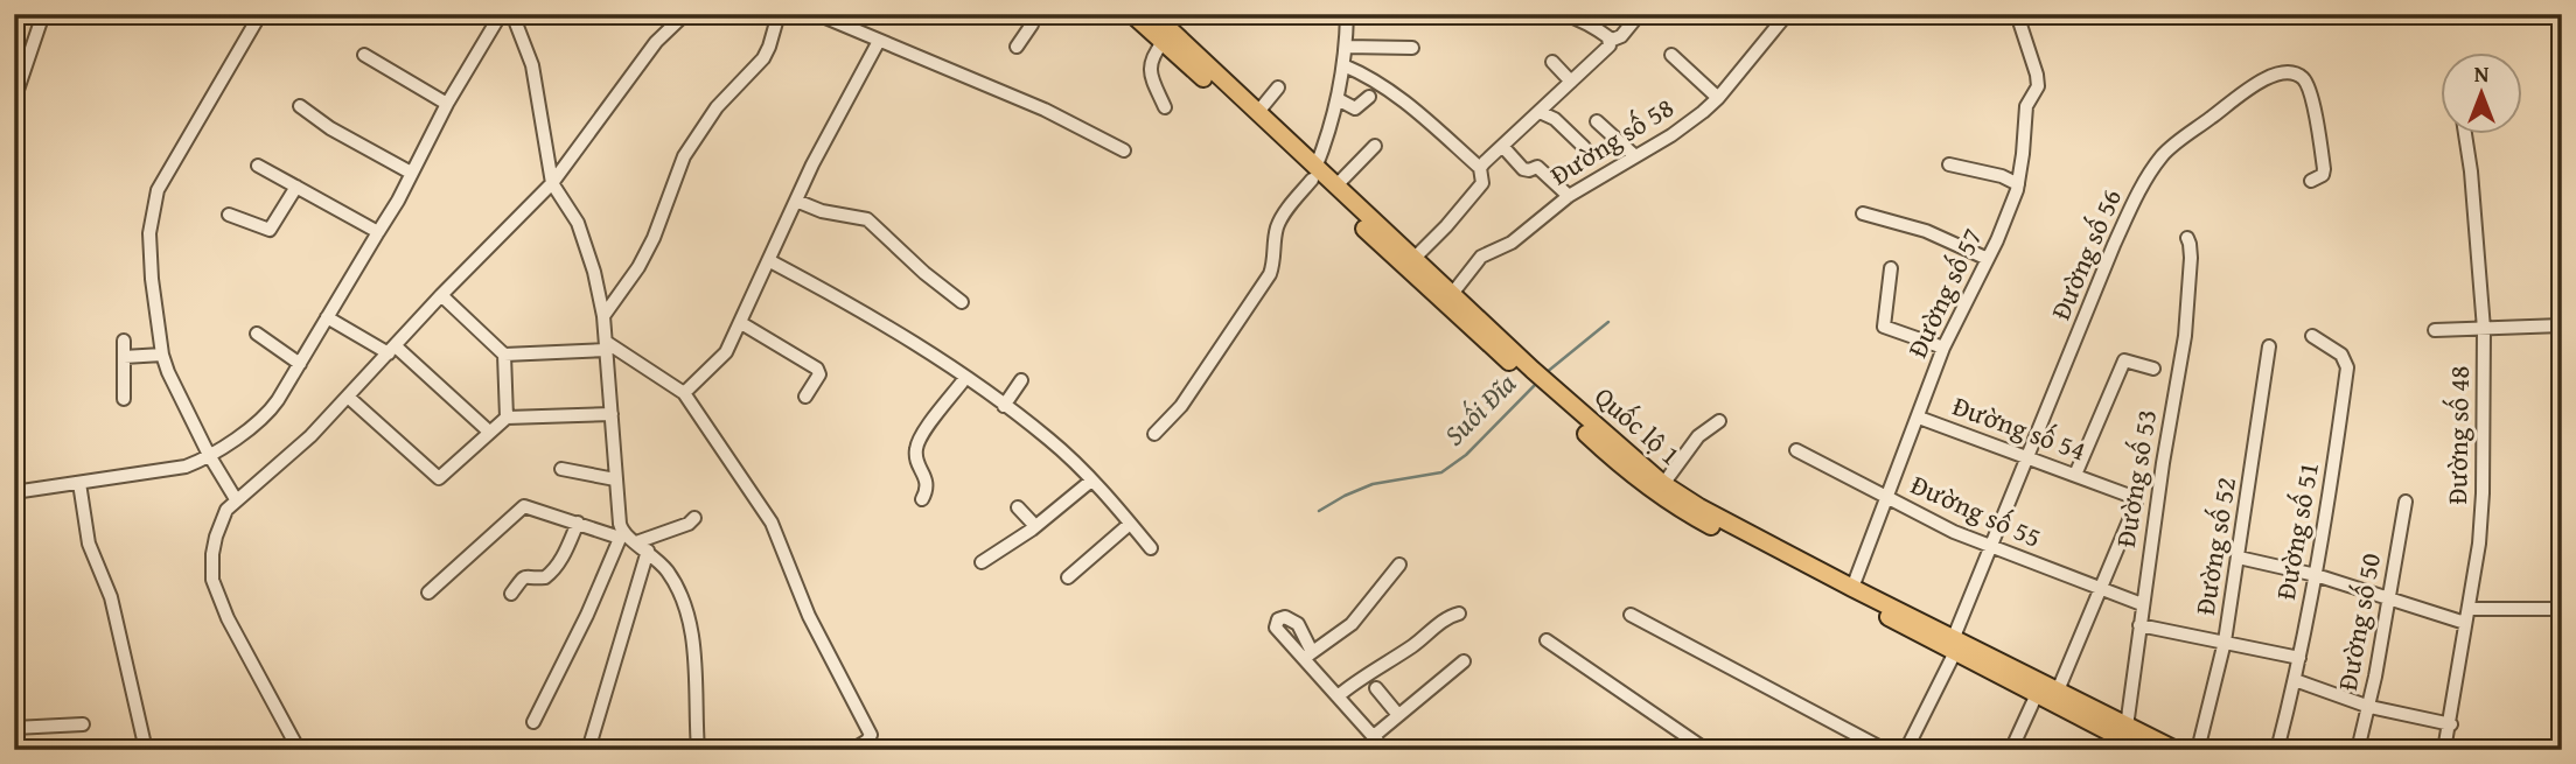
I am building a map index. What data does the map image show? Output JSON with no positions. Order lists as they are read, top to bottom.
{
  "streets": {
    "highway": ["Quốc lộ 1"],
    "street": [
      "Đường số 58",
      "Đường số 56",
      "Đường số 57",
      "Đường số 54",
      "Đường số 48",
      "Đường số 53",
      "Đường số 55",
      "Đường số 51",
      "Đường số 52",
      "Đường số 50"
    ]
  },
  "crossings": [
    ["Đường số 58", "Quốc lộ 1"],
    ["Đường số 56", "Quốc lộ 1"],
    ["Đường số 56", "Đường số 54"],
    ["Đường số 56", "Đường số 55"],
    ["Đường số 57", "Quốc lộ 1"],
    ["Đường số 57", "Đường số 54"],
    ["Đường số 57", "Đường số 55"],
    ["Quốc lộ 1", "Đường số 54"],
    ["Quốc lộ 1", "Đường số 53"],
    ["Đường số 54", "Đường số 55"],
    ["Đường số 53", "Đường số 55"]
  ],
  "water": ["Suối Đĩa"],
  "north": "top"
}
